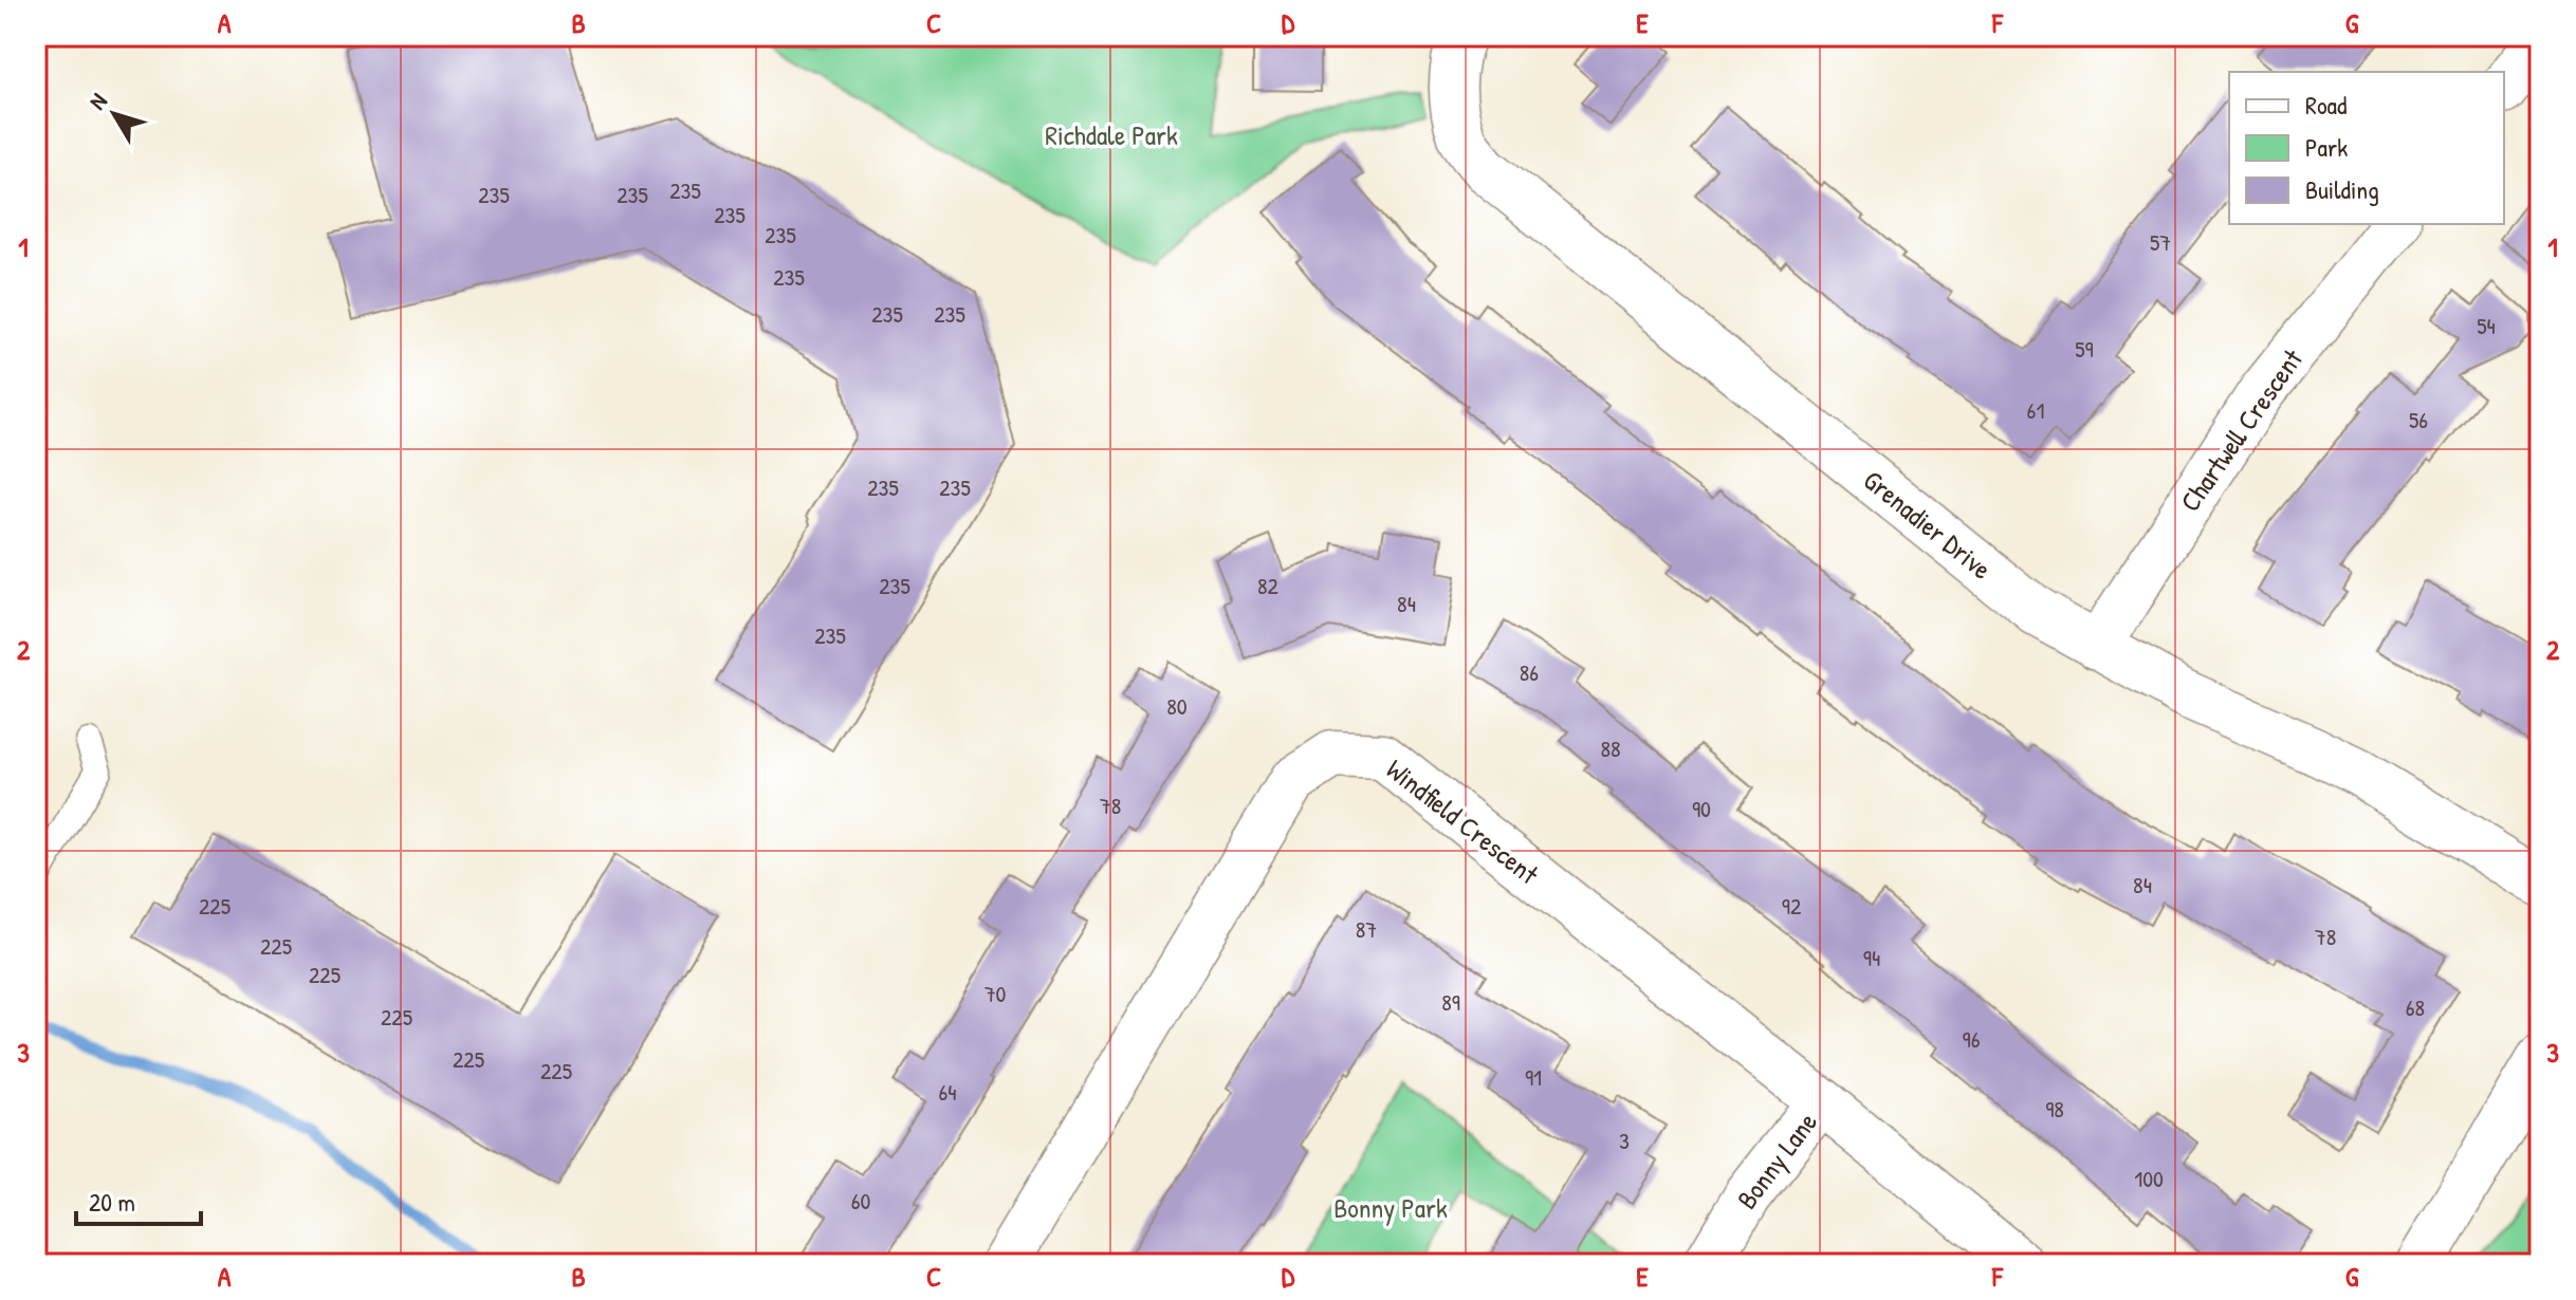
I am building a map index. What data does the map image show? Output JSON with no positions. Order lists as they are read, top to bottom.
{
  "streets": {
    "street": [
      "Chartwell Crescent",
      "Grenadier Drive",
      "Windfield Crescent",
      "Bonny Lane"
    ]
  },
  "crossings": [
    ["Chartwell Crescent", "Grenadier Drive"],
    ["Windfield Crescent", "Bonny Lane"]
  ],
  "parks": ["Richdale Park", "Bonny Park"],
  "house_numbers": [
    "235",
    "235",
    "235",
    "235",
    "235",
    "57",
    "235",
    "235",
    "235",
    "54",
    "59",
    "61",
    "56",
    "235",
    "235",
    "235",
    "82",
    "84",
    "235",
    "86",
    "80",
    "88",
    "78",
    "90",
    "84",
    "225",
    "92",
    "87",
    "78",
    "225",
    "94",
    "225",
    "70",
    "89",
    "68",
    "225",
    "96",
    "225",
    "225",
    "91",
    "64",
    "98",
    "3",
    "100",
    "60"
  ],
  "legend": ["Road", "Park", "Building"],
  "scale_bar": "20 m",
  "north": "top left",
  "grid": {
    "columns": [
      "A",
      "B",
      "C",
      "D",
      "E",
      "F",
      "G"
    ],
    "rows": ["1", "2", "3"]
  }
}
